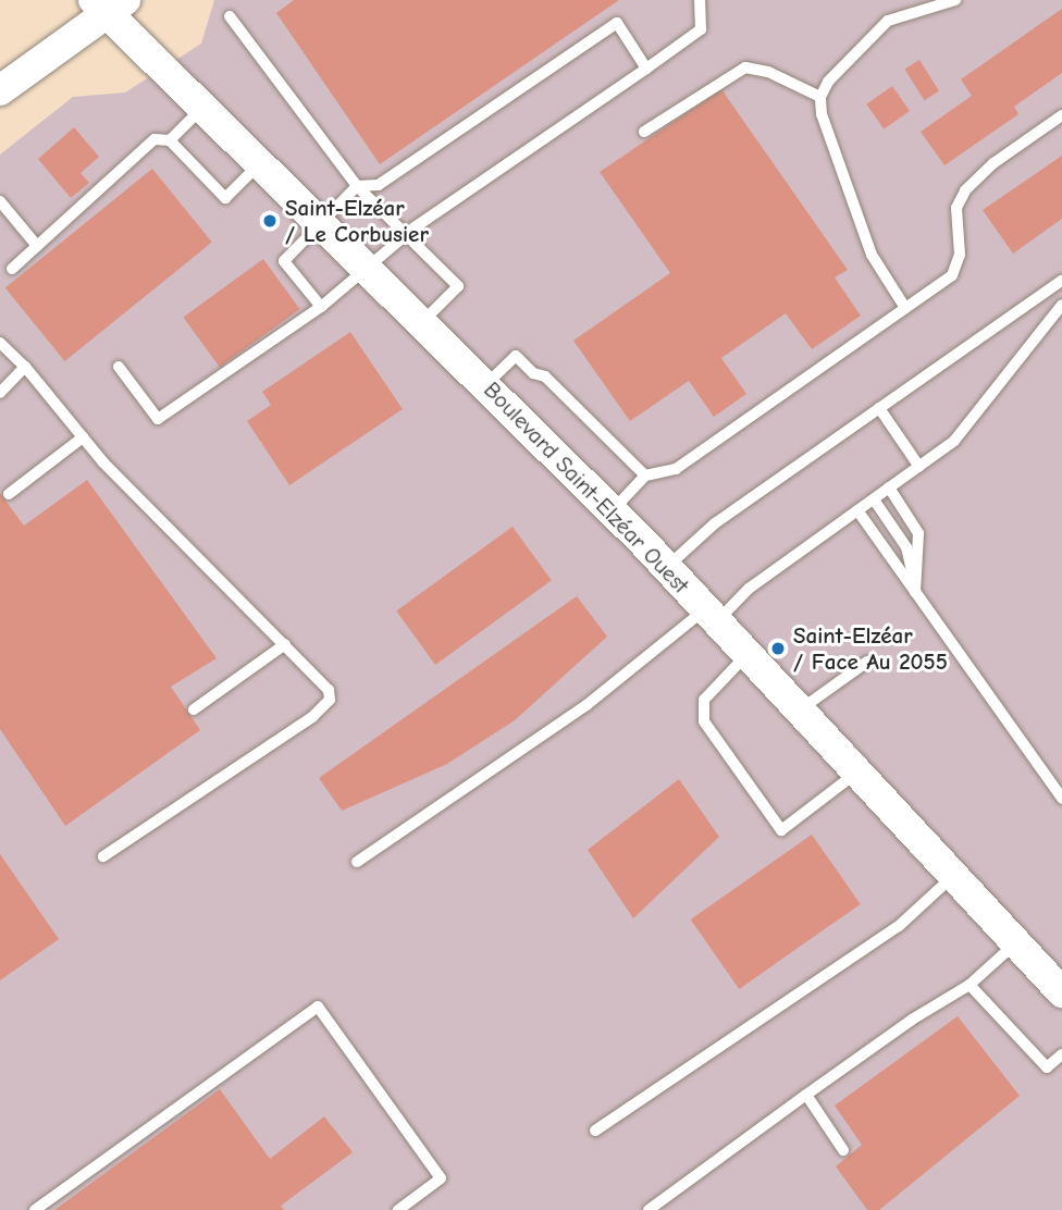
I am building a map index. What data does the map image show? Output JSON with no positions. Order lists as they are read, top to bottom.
{
  "streets": {
    "street": ["Boulevard Saint-Elzéar Ouest"]
  },
  "places": ["Saint-Elzéar / Le Corbusier", "Saint-Elzéar / Face Au 2055"]
}
